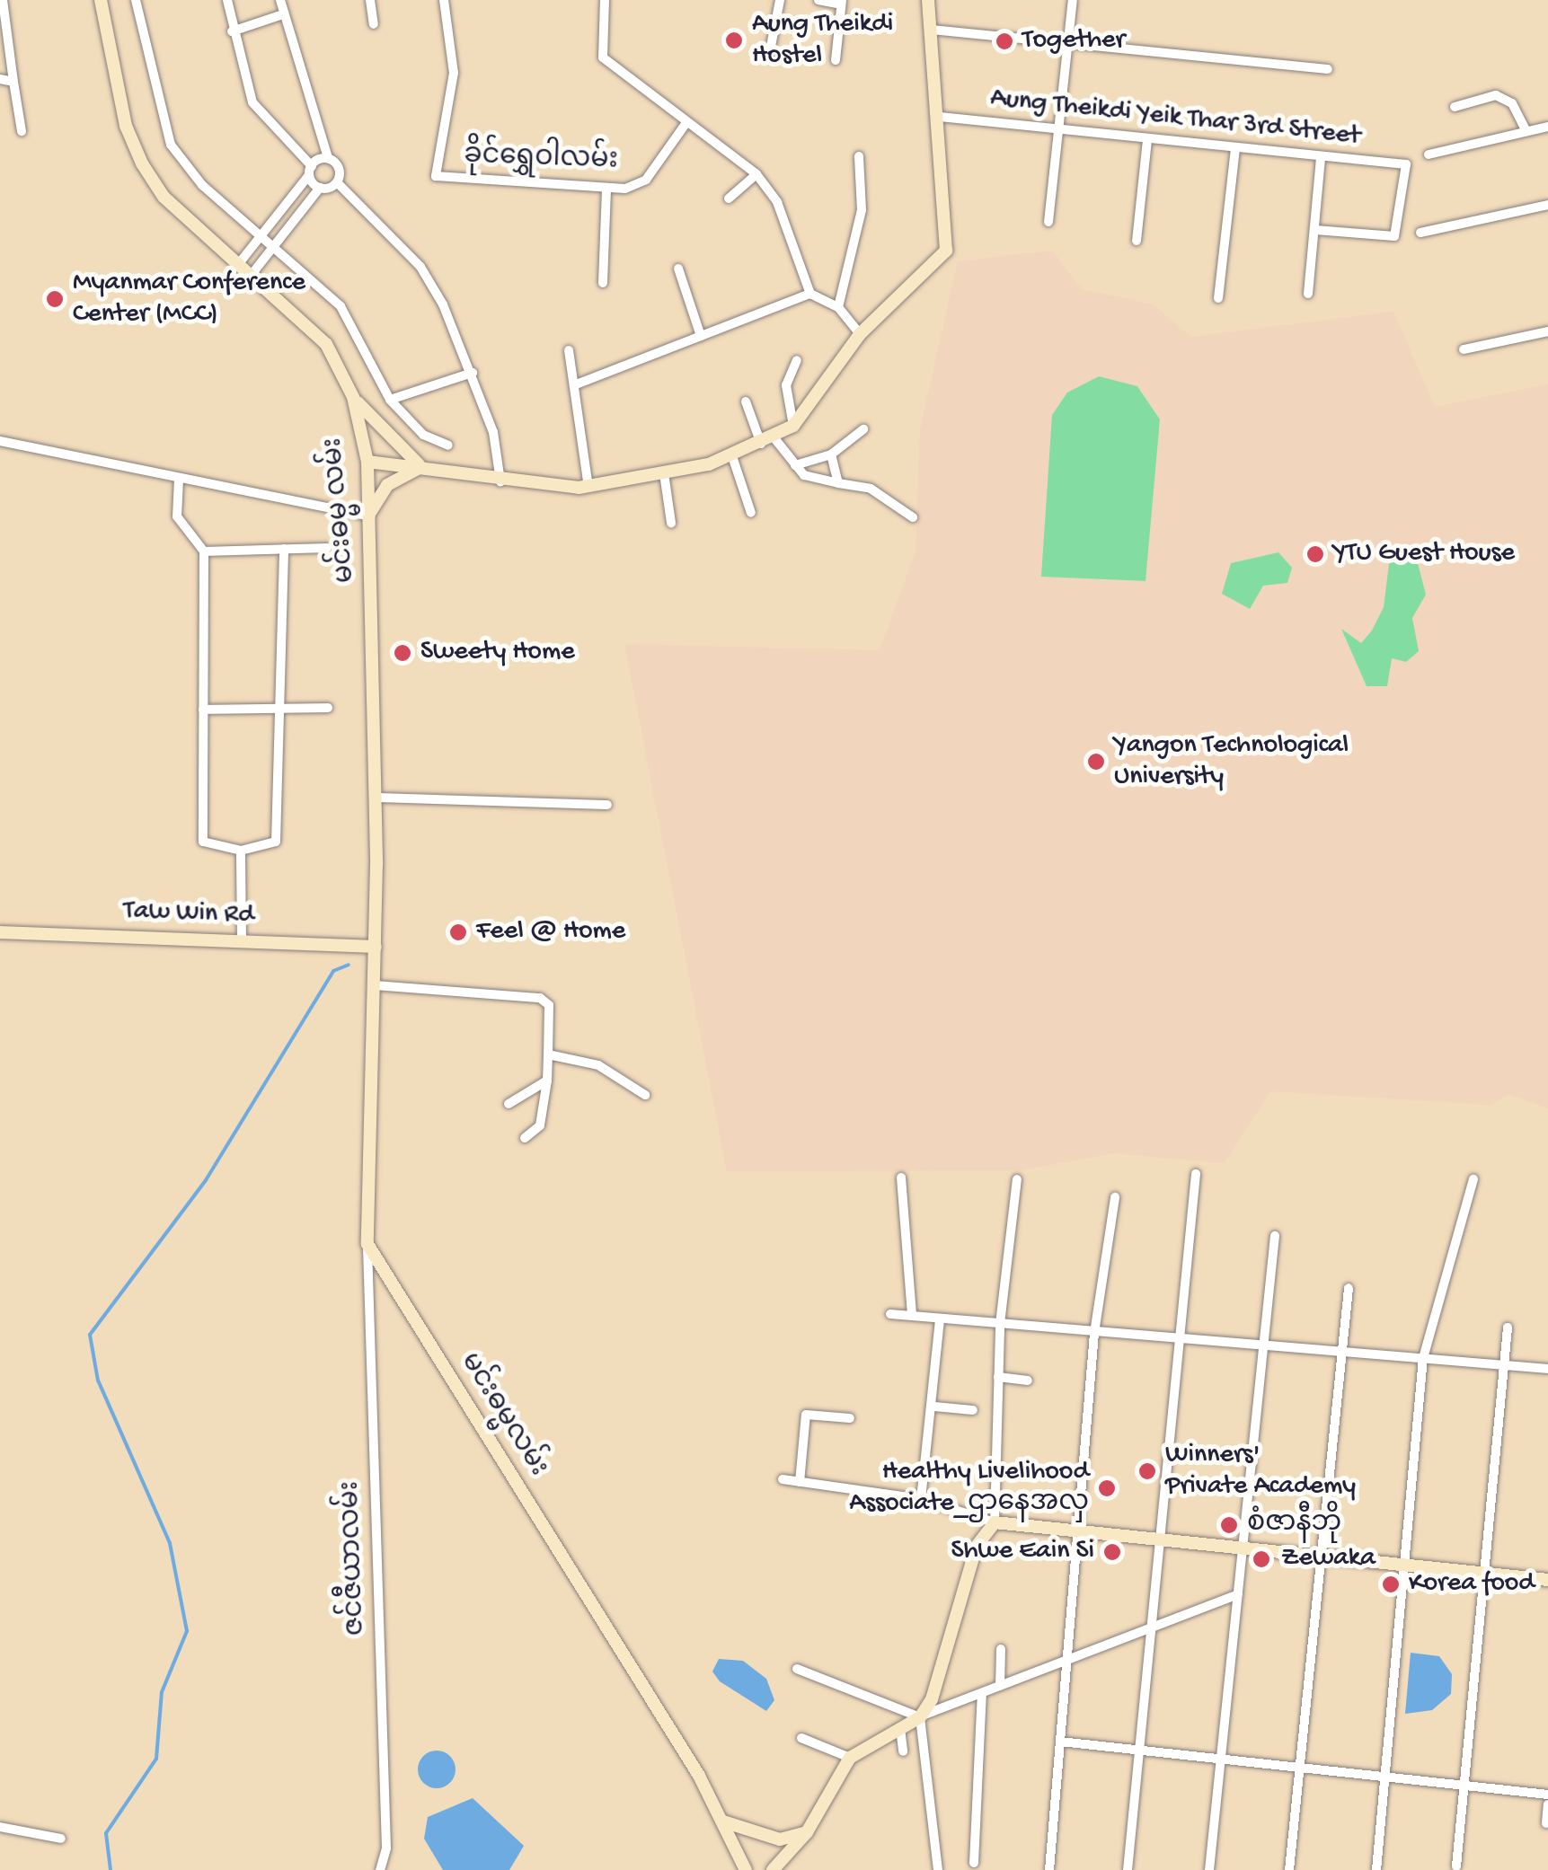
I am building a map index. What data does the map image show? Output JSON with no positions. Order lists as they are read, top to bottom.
{
  "streets": {
    "main road": ["မင်းဓမ္မ လမ်း", "Taw Win Rd", "မင်းဓမ္မလမ်း"],
    "street": ["Aung Theikdi Yeik Thar 3rd Street", "ခိုင်ရွှေဝါလမ်း", "ဇင်ဇီယာလမ်း"]
  },
  "crossings": [
    ["မင်းဓမ္မ လမ်း", "Taw Win Rd"],
    ["မင်းဓမ္မလမ်း", "ဇင်ဇီယာလမ်း"]
  ],
  "places": [
    "Aung Theikdi Hostel",
    "Together",
    "Myanmar Conference Center (MCC)",
    "YTU Guest House",
    "Sweety Home",
    "Yangon Technological University",
    "Feel @ Home",
    "Winners' Private Academy",
    "Healthy Livelihood Associate_ဌာနေအလှ",
    "စံဇာနီဘို",
    "Shwe Eain Si",
    "Zewaka",
    "Korea food"
  ]
}
